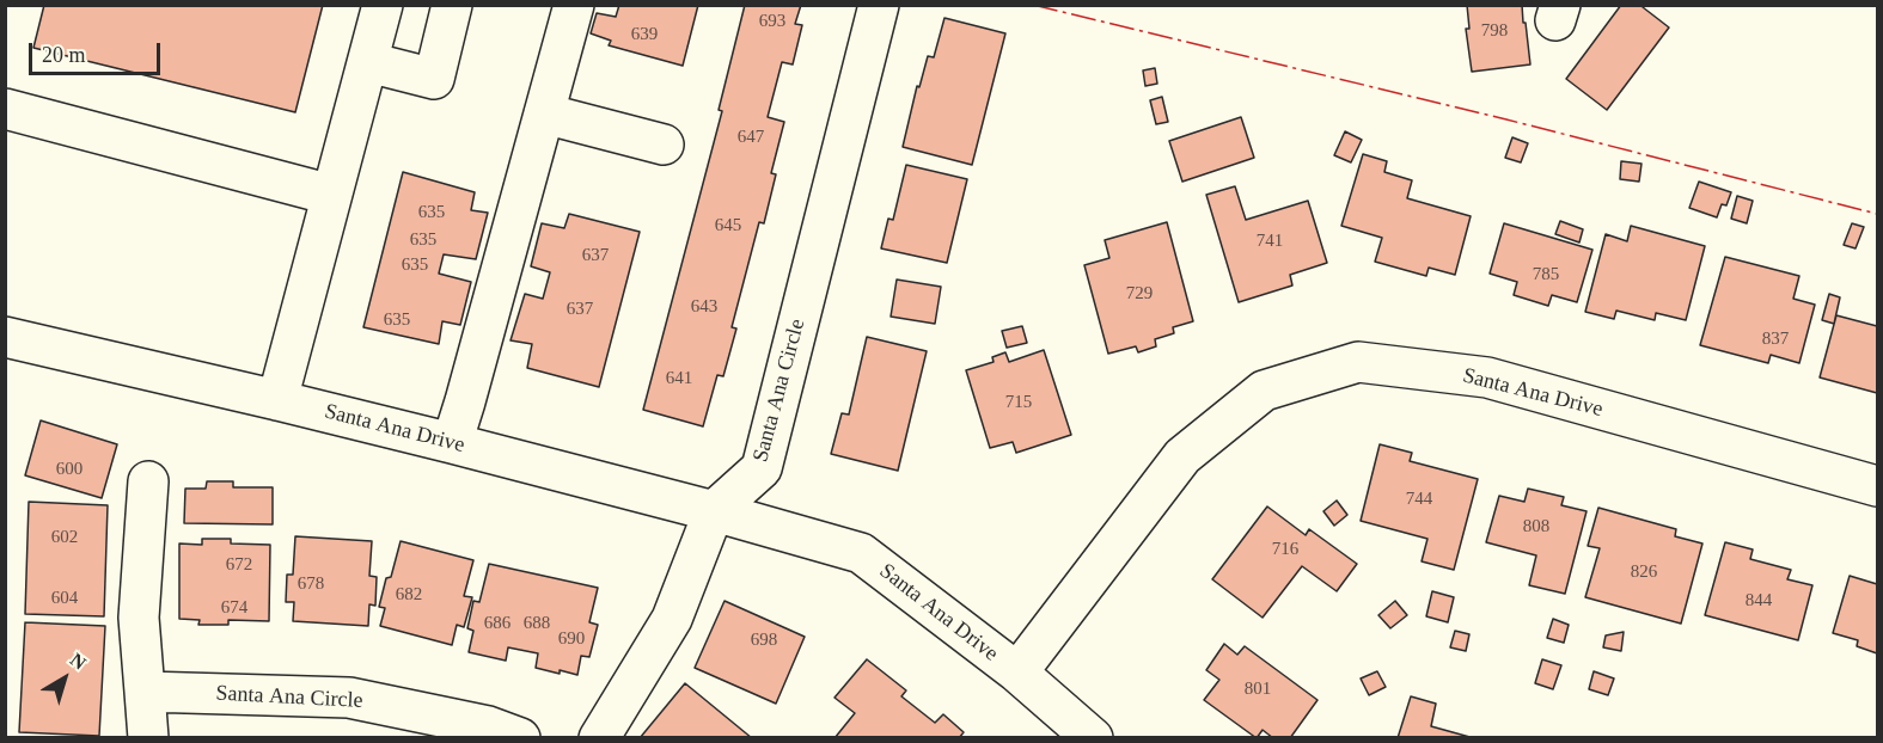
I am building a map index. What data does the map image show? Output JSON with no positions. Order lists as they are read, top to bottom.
{
  "streets": {
    "street": ["Santa Ana Circle", "Santa Ana Drive"]
  },
  "crossings": [
    ["Santa Ana Circle", "Santa Ana Drive"]
  ],
  "house_numbers": [
    "693",
    "798",
    "639",
    "647",
    "635",
    "645",
    "635",
    "741",
    "637",
    "635",
    "785",
    "729",
    "643",
    "637",
    "635",
    "837",
    "641",
    "715",
    "600",
    "744",
    "808",
    "602",
    "716",
    "672",
    "826",
    "678",
    "682",
    "604",
    "844",
    "674",
    "686",
    "688",
    "690",
    "698",
    "801"
  ],
  "scale_bar": "20 m",
  "north": "top right"
}
